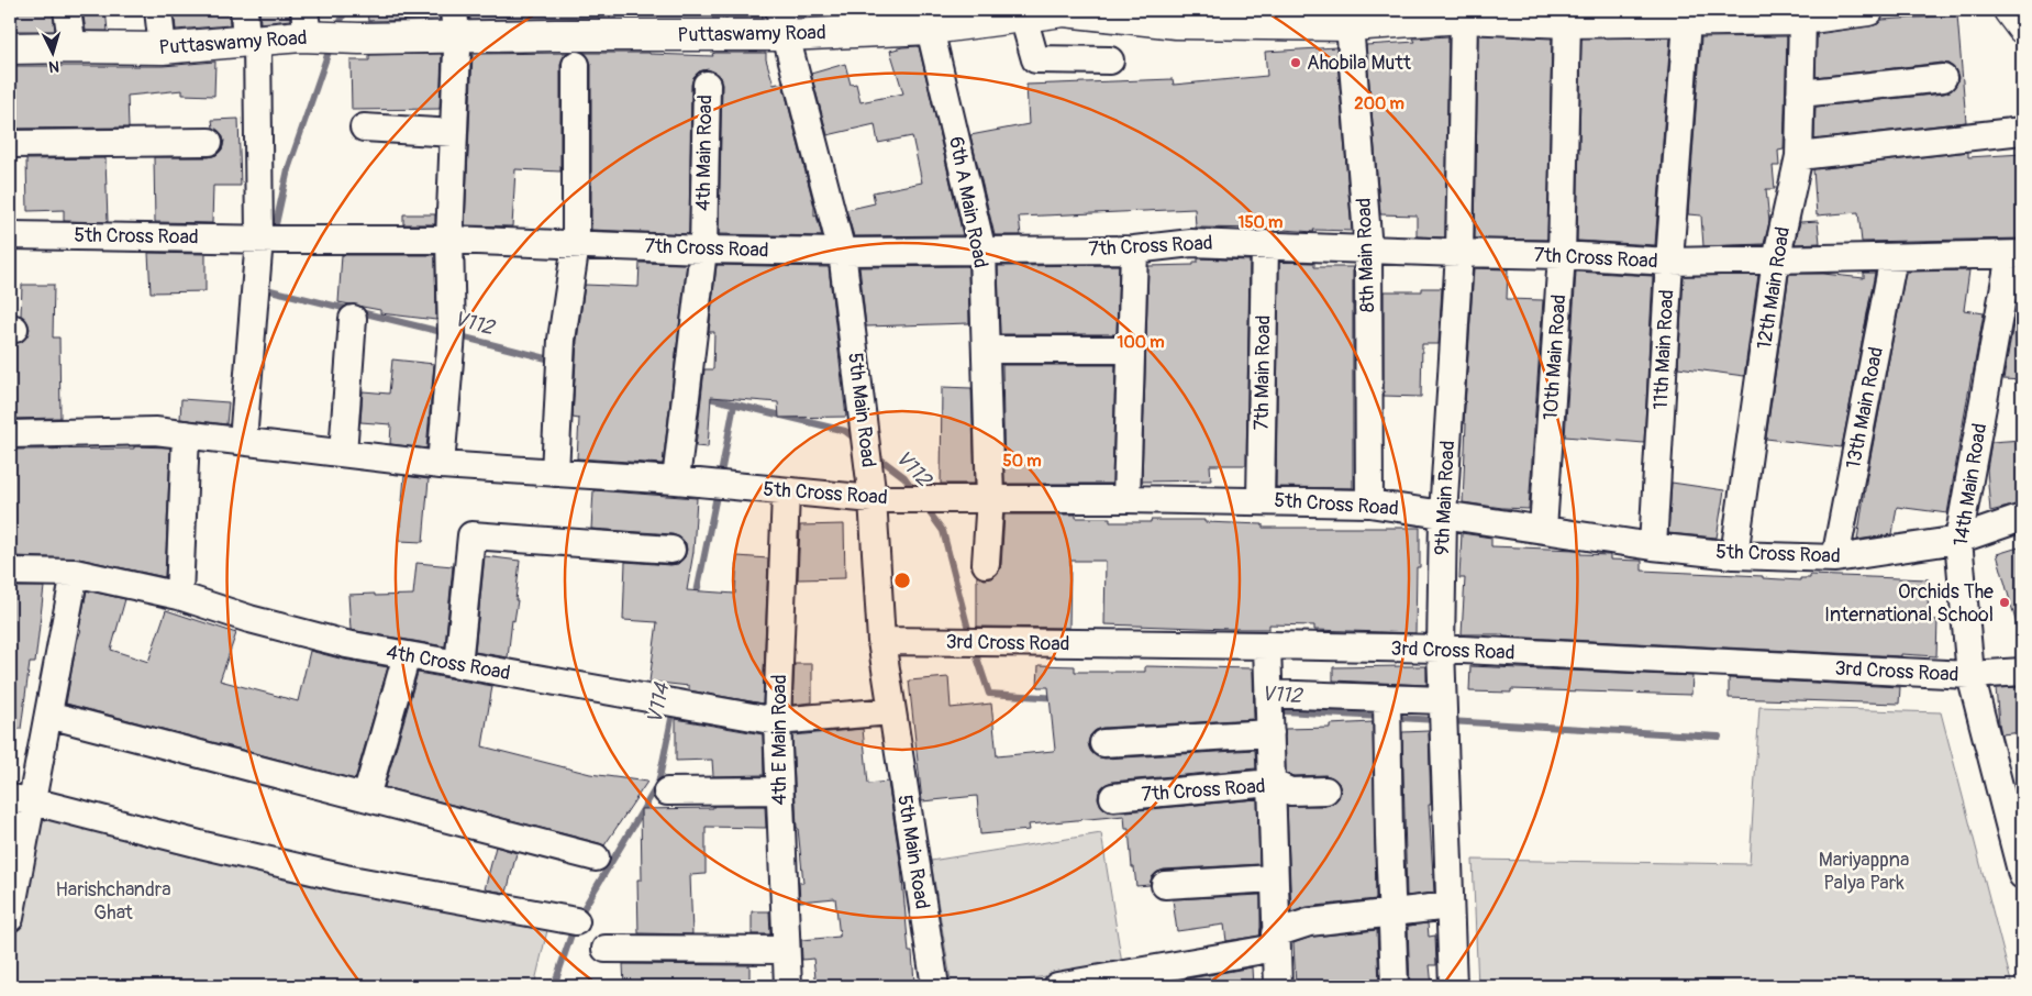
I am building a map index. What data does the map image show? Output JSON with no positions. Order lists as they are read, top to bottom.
{
  "streets": {
    "main road": ["Puttaswamy Road"],
    "street": [
      "4th Main Road",
      "6th A Main Road",
      "5th Cross Road",
      "7th Cross Road",
      "8th Main Road",
      "12th Main Road",
      "11th Main Road",
      "10th Main Road",
      "7th Main Road",
      "13th Main Road",
      "5th Main Road",
      "14th Main Road",
      "9th Main Road",
      "3rd Cross Road",
      "4th Cross Road",
      "4th E Main Road"
    ]
  },
  "crossings": [
    ["Puttaswamy Road", "6th A Main Road"],
    ["Puttaswamy Road", "8th Main Road"],
    ["Puttaswamy Road", "12th Main Road"],
    ["Puttaswamy Road", "11th Main Road"],
    ["Puttaswamy Road", "10th Main Road"],
    ["Puttaswamy Road", "5th Main Road"],
    ["Puttaswamy Road", "9th Main Road"],
    ["4th Main Road", "5th Cross Road"],
    ["4th Main Road", "7th Cross Road"],
    ["6th A Main Road", "5th Cross Road"],
    ["6th A Main Road", "7th Cross Road"],
    ["5th Cross Road", "7th Cross Road"],
    ["5th Cross Road", "8th Main Road"],
    ["5th Cross Road", "12th Main Road"],
    ["5th Cross Road", "11th Main Road"],
    ["5th Cross Road", "10th Main Road"],
    ["5th Cross Road", "7th Main Road"],
    ["5th Cross Road", "13th Main Road"],
    ["5th Cross Road", "5th Main Road"],
    ["5th Cross Road", "14th Main Road"],
    ["5th Cross Road", "9th Main Road"],
    ["5th Cross Road", "4th E Main Road"],
    ["7th Cross Road", "8th Main Road"],
    ["7th Cross Road", "12th Main Road"],
    ["7th Cross Road", "11th Main Road"],
    ["7th Cross Road", "10th Main Road"],
    ["7th Cross Road", "7th Main Road"],
    ["7th Cross Road", "13th Main Road"],
    ["7th Cross Road", "5th Main Road"],
    ["7th Cross Road", "14th Main Road"],
    ["7th Cross Road", "9th Main Road"],
    ["5th Main Road", "3rd Cross Road"],
    ["5th Main Road", "4th Cross Road"],
    ["14th Main Road", "3rd Cross Road"],
    ["9th Main Road", "3rd Cross Road"],
    ["4th Cross Road", "4th E Main Road"]
  ],
  "water": ["V112", "V114"],
  "parks": ["Mariyappna Palya Park", "Harishchandra Ghat"],
  "places": ["Ahobila Mutt", "Orchids The International School"],
  "north": "bottom",
  "rings": [
    "200 m",
    "150 m",
    "100 m",
    "50 m"
  ]
}
